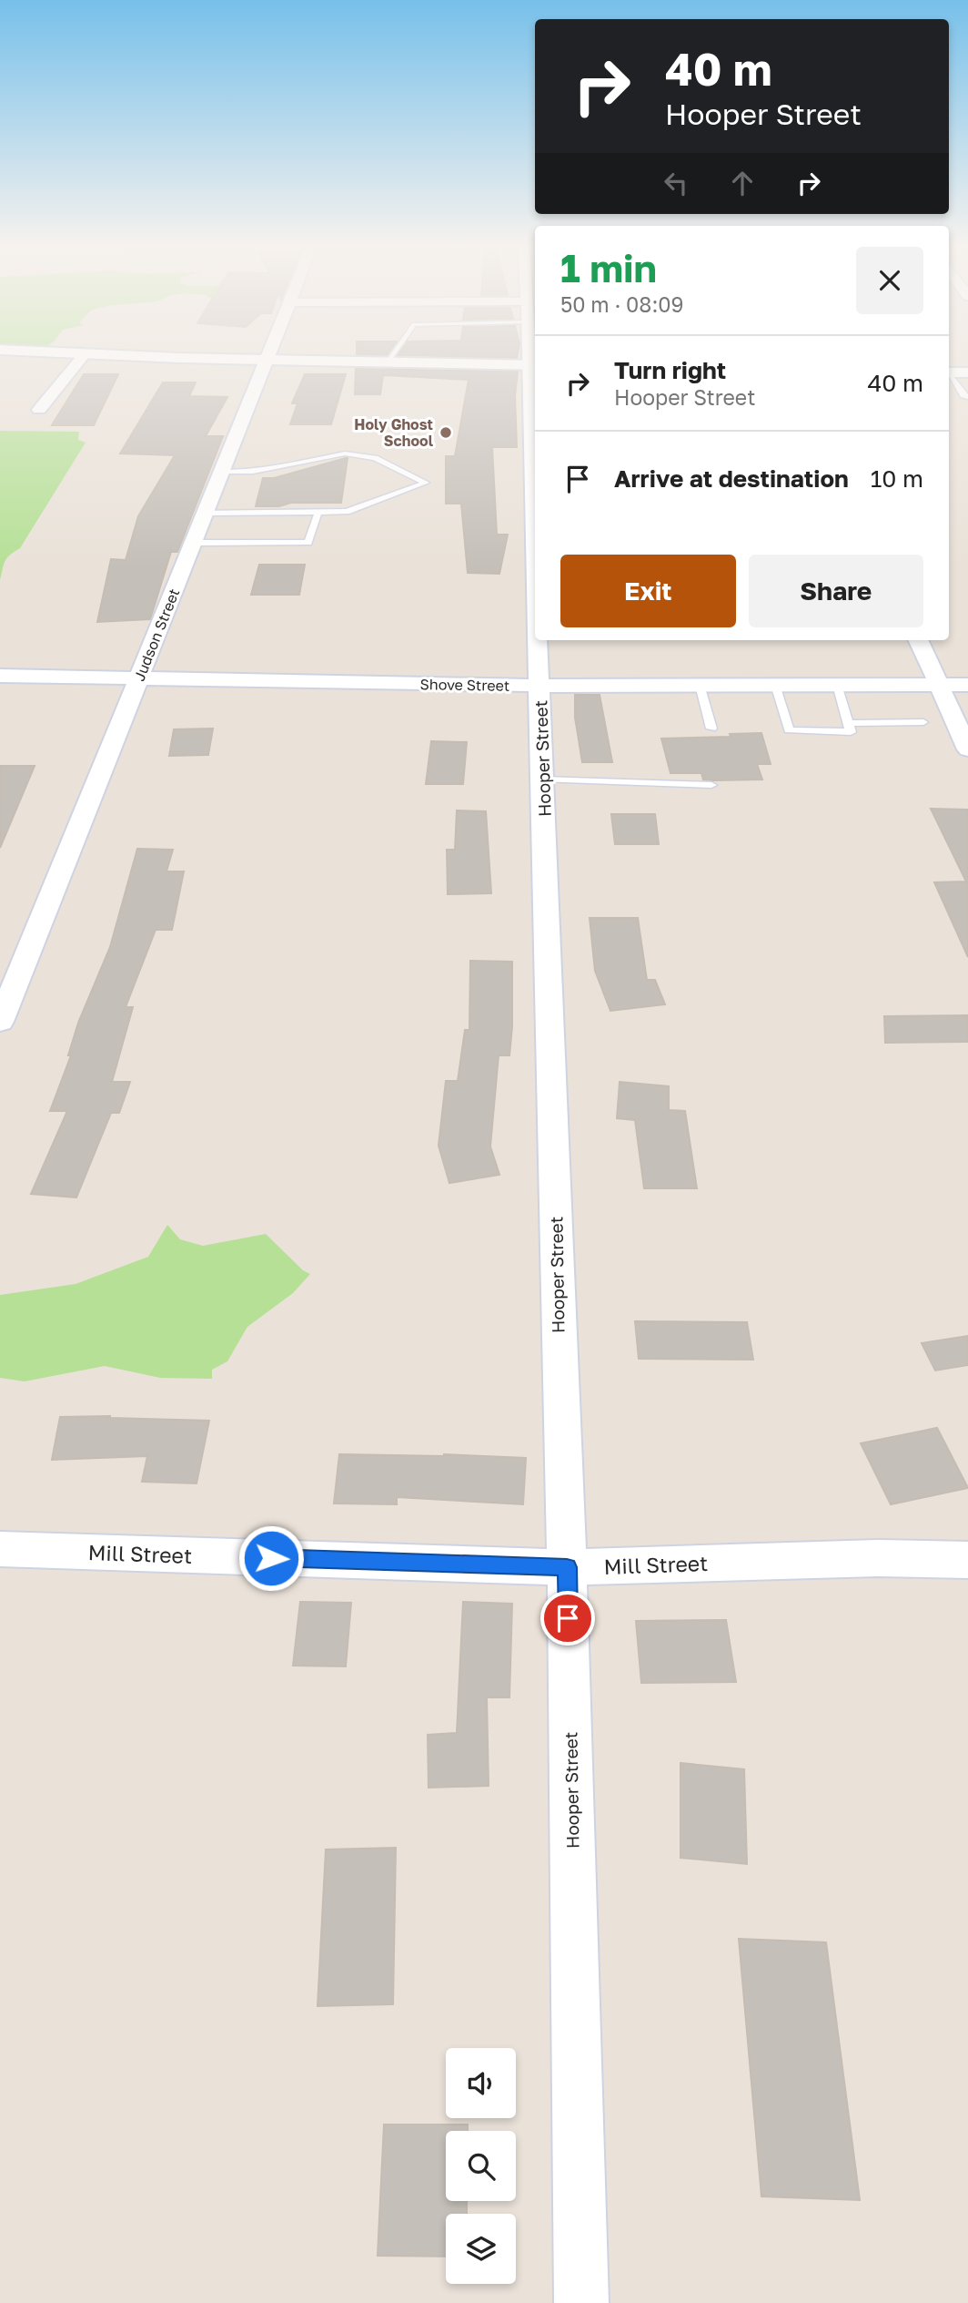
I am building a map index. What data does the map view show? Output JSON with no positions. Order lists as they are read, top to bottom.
{
  "streets": {
    "street": [
      "Judson Street",
      "Shove Street",
      "Hooper Street",
      "Mill Street"
    ]
  },
  "crossings": [
    ["Judson Street", "Shove Street"],
    ["Shove Street", "Hooper Street"],
    ["Hooper Street", "Mill Street"]
  ],
  "places": ["Holy Ghost School"],
  "page": {
    "turn": ["40 m", "Hooper Street"],
    "heading": ["1 min", "50 m · 08:09"],
    "list": [
      {
        "name": "Turn right",
        "note": "Hooper Street",
        "value": "40 m"
      },
      {
        "name": "Arrive at destination",
        "value": "10 m"
      }
    ],
    "buttons": ["Exit", "Share"]
  }
}
